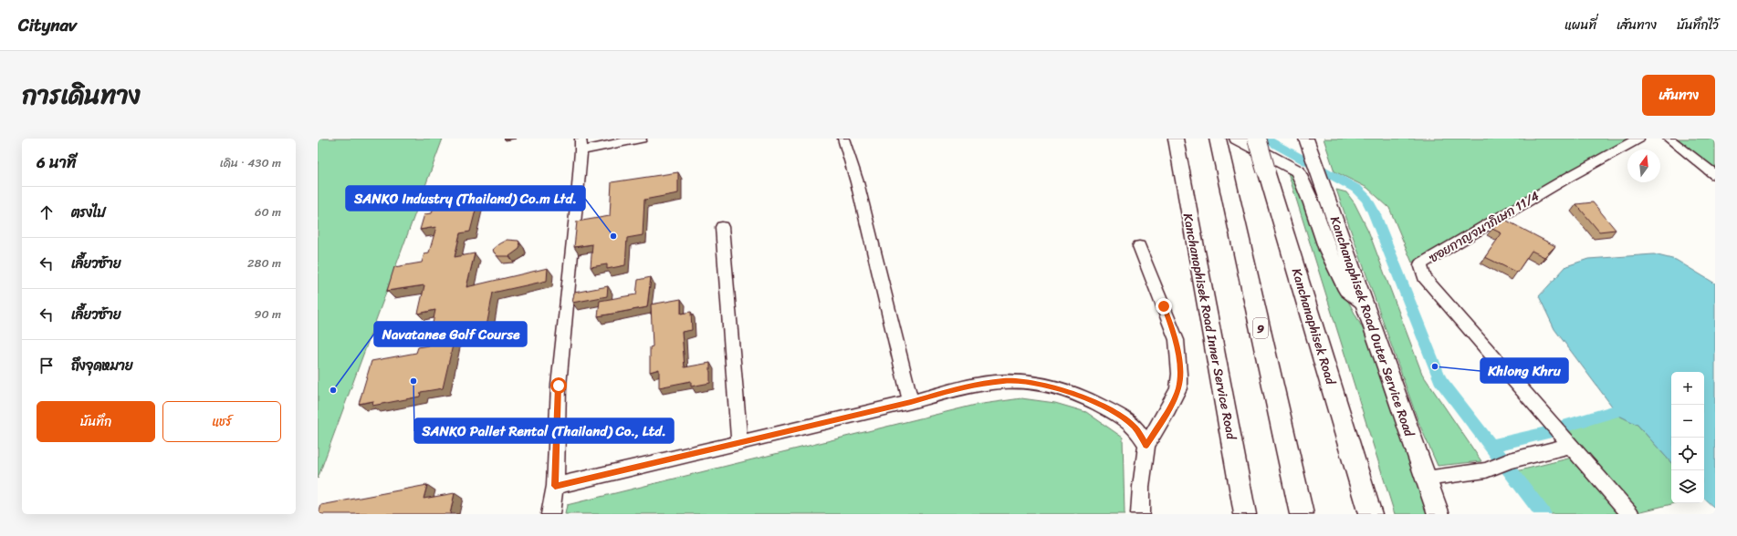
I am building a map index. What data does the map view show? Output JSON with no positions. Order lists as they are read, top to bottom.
{
  "streets": {
    "highway": ["Kanchanaphisek Road", "9"],
    "main road": ["Kanchanaphisek Road Inner Service Road", "Kanchanaphisek Road Outer Service Road"],
    "street": ["ซอยกาญจนาภิเษก 11/4"]
  },
  "places": [
    "SANKO Industry (Thailand) Co.m Ltd.",
    "Khlong Khru",
    "SANKO Pallet Rental (Thailand) Co., Ltd.",
    "Navatanee Golf Course"
  ],
  "north": "top",
  "page": {
    "header": "Citynav",
    "nav": ["แผนที่", "เส้นทาง", "บันทึกไว้"],
    "title": "การเดินทาง",
    "buttons": [
      "เส้นทาง",
      ["บันทึก", "แชร์"]
    ],
    "heading": ["6 นาที", "เดิน · 430 m"],
    "list": [
      ["ตรงไป", "60 m"],
      ["เลี้ยวซ้าย", "280 m"],
      ["เลี้ยวซ้าย", "90 m"],
      "ถึงจุดหมาย"
    ],
    "map_buttons": ["+", "−"]
  }
}
